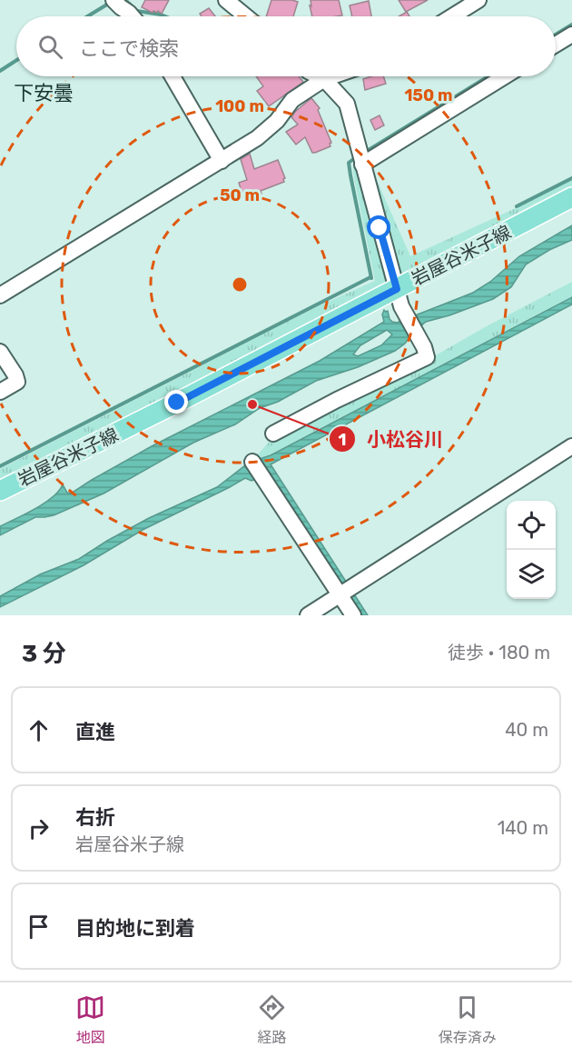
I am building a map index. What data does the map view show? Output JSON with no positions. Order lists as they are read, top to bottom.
{
  "streets": {
    "main road": ["岩屋谷米子線"]
  },
  "districts": ["下安曇"],
  "places": ["小松谷川"],
  "page": {
    "search": "ここで検索",
    "heading": ["3 分", "徒歩 · 180 m"],
    "list": [
      ["直進", "40 m"],
      ["右折", "岩屋谷米子線", "140 m"],
      "目的地に到着"
    ],
    "nav": ["地図", "経路", "保存済み"]
  },
  "rings": ["150 m", "100 m", "50 m"]
}
